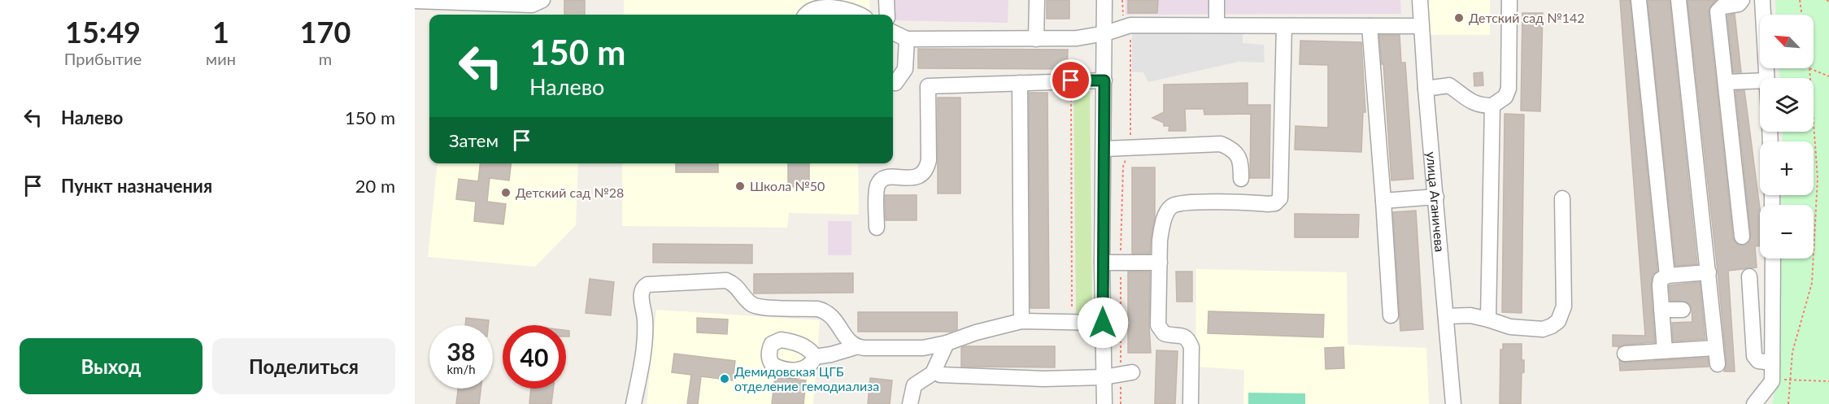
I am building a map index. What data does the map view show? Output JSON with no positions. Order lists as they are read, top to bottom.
{
  "streets": {
    "street": ["улица Аганичева"]
  },
  "places": [
    "Детский сад №142",
    "Школа №50",
    "Детский сад №28",
    "Демидовская ЦГБ отделение гемодиализа"
  ],
  "north": "top left",
  "page": {
    "eta": [
      "15:49",
      "Прибытие",
      "1",
      "мин",
      "170",
      "m"
    ],
    "map_buttons": ["+", "−"],
    "turn": ["150 m", "Налево"],
    "list": [
      {
        "name": "Налево",
        "value": "150 m"
      },
      {
        "name": "Пункт назначения",
        "value": "20 m"
      }
    ],
    "then": "Затем",
    "speed": "38 km/h",
    "limit": "40",
    "buttons": ["Выход", "Поделиться"]
  }
}
